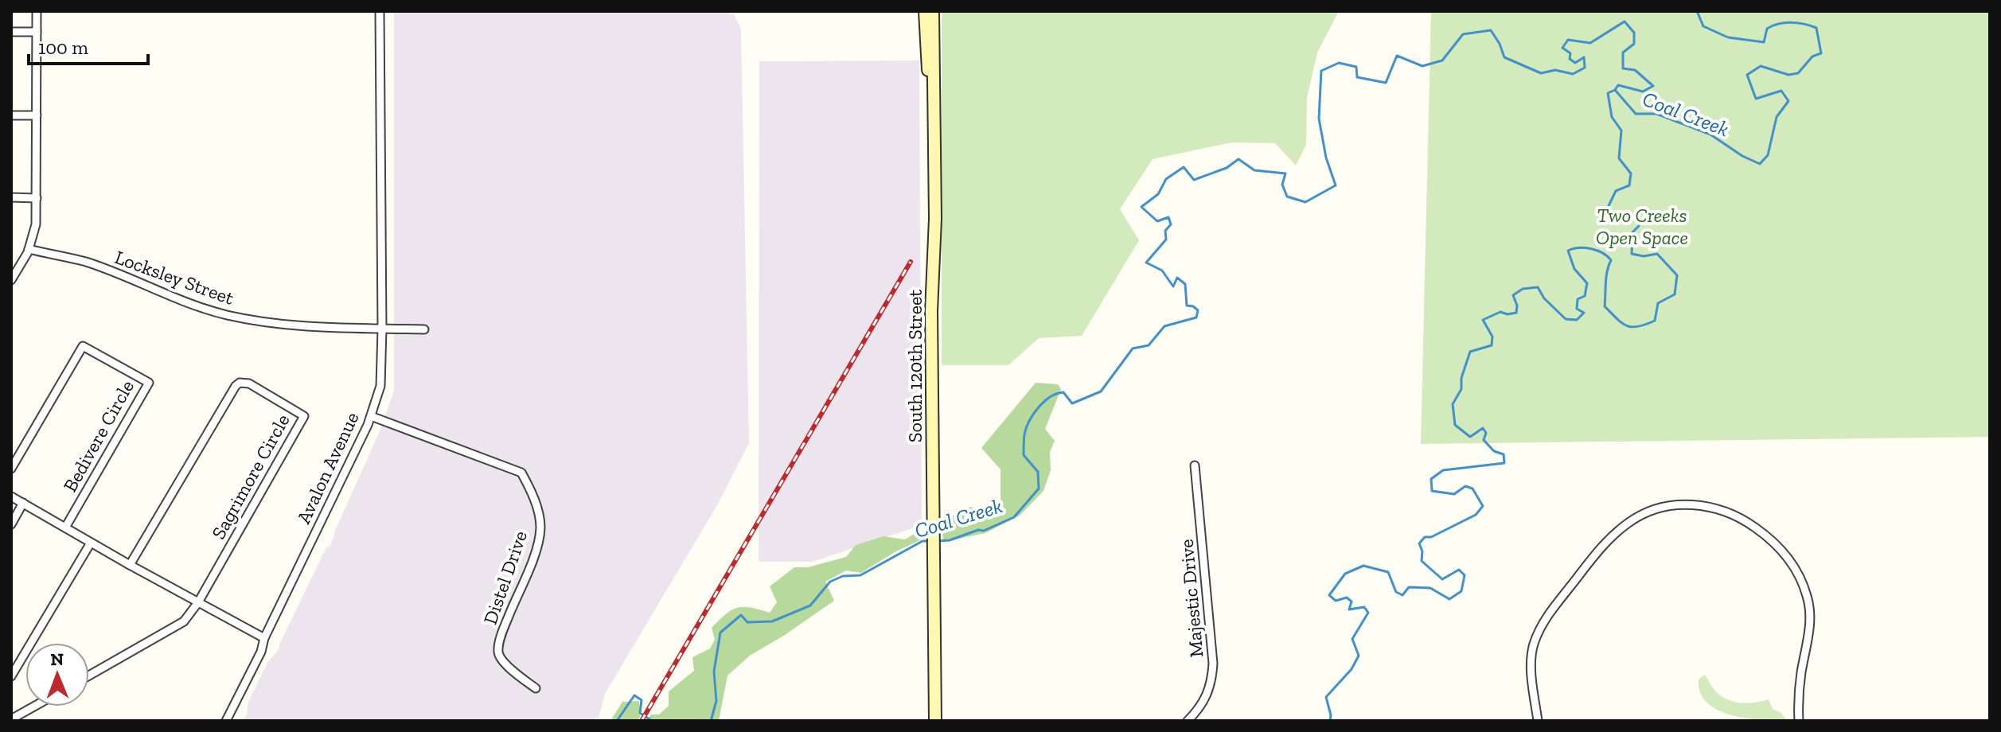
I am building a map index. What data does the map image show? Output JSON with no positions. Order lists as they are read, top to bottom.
{
  "streets": {
    "main road": ["South 120th Street"],
    "street": [
      "Locksley Street",
      "Bedivere Circle",
      "Avalon Avenue",
      "Sagrimore Circle",
      "Distel Drive",
      "Majestic Drive"
    ]
  },
  "crossings": [
    ["Locksley Street", "Avalon Avenue"],
    ["Avalon Avenue", "Distel Drive"]
  ],
  "water": ["Coal Creek"],
  "parks": ["Two Creeks Open Space"],
  "scale_bar": "100 m",
  "north": "top"
}
